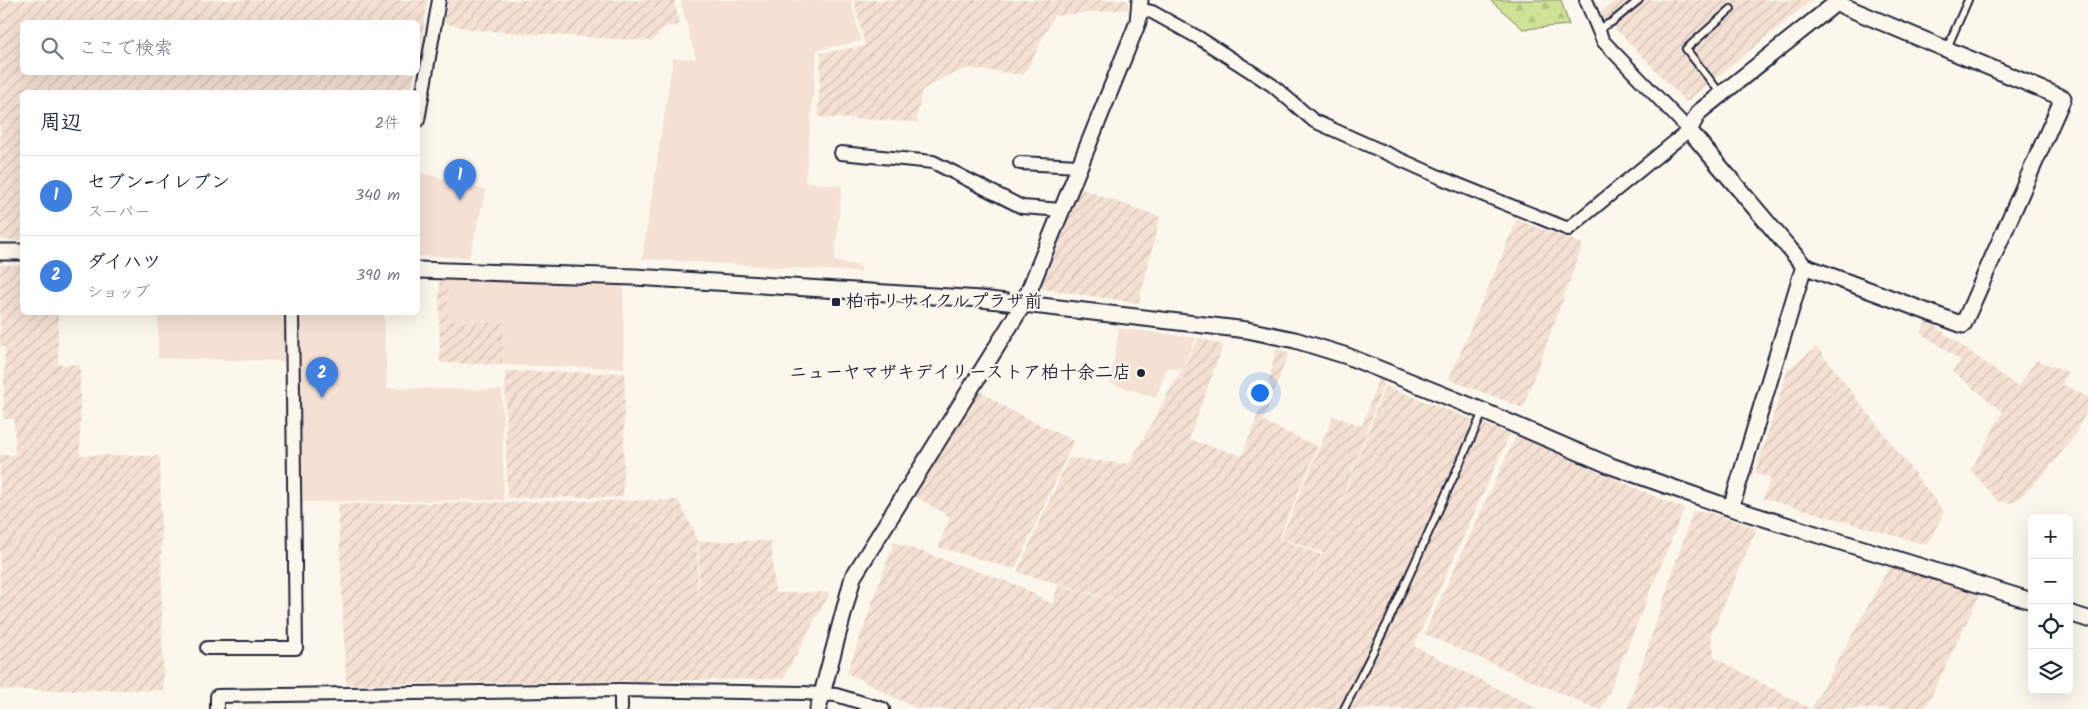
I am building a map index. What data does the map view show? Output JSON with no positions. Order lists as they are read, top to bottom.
{
  "places": {
    "transit": ["柏市リサイクルプラザ前"],
    "other": ["ニューヤマザキデイリーストア柏十余二店"]
  },
  "page": {
    "search": "ここで検索",
    "heading": ["周辺", "2件"],
    "list": [
      {
        "mark": "1",
        "name": "セブン-イレブン",
        "note": "スーパー",
        "value": "340 m"
      },
      {
        "mark": "2",
        "name": "ダイハツ",
        "note": "ショップ",
        "value": "390 m"
      }
    ],
    "pins": ["1", "2"],
    "map_buttons": ["+", "−"]
  }
}
